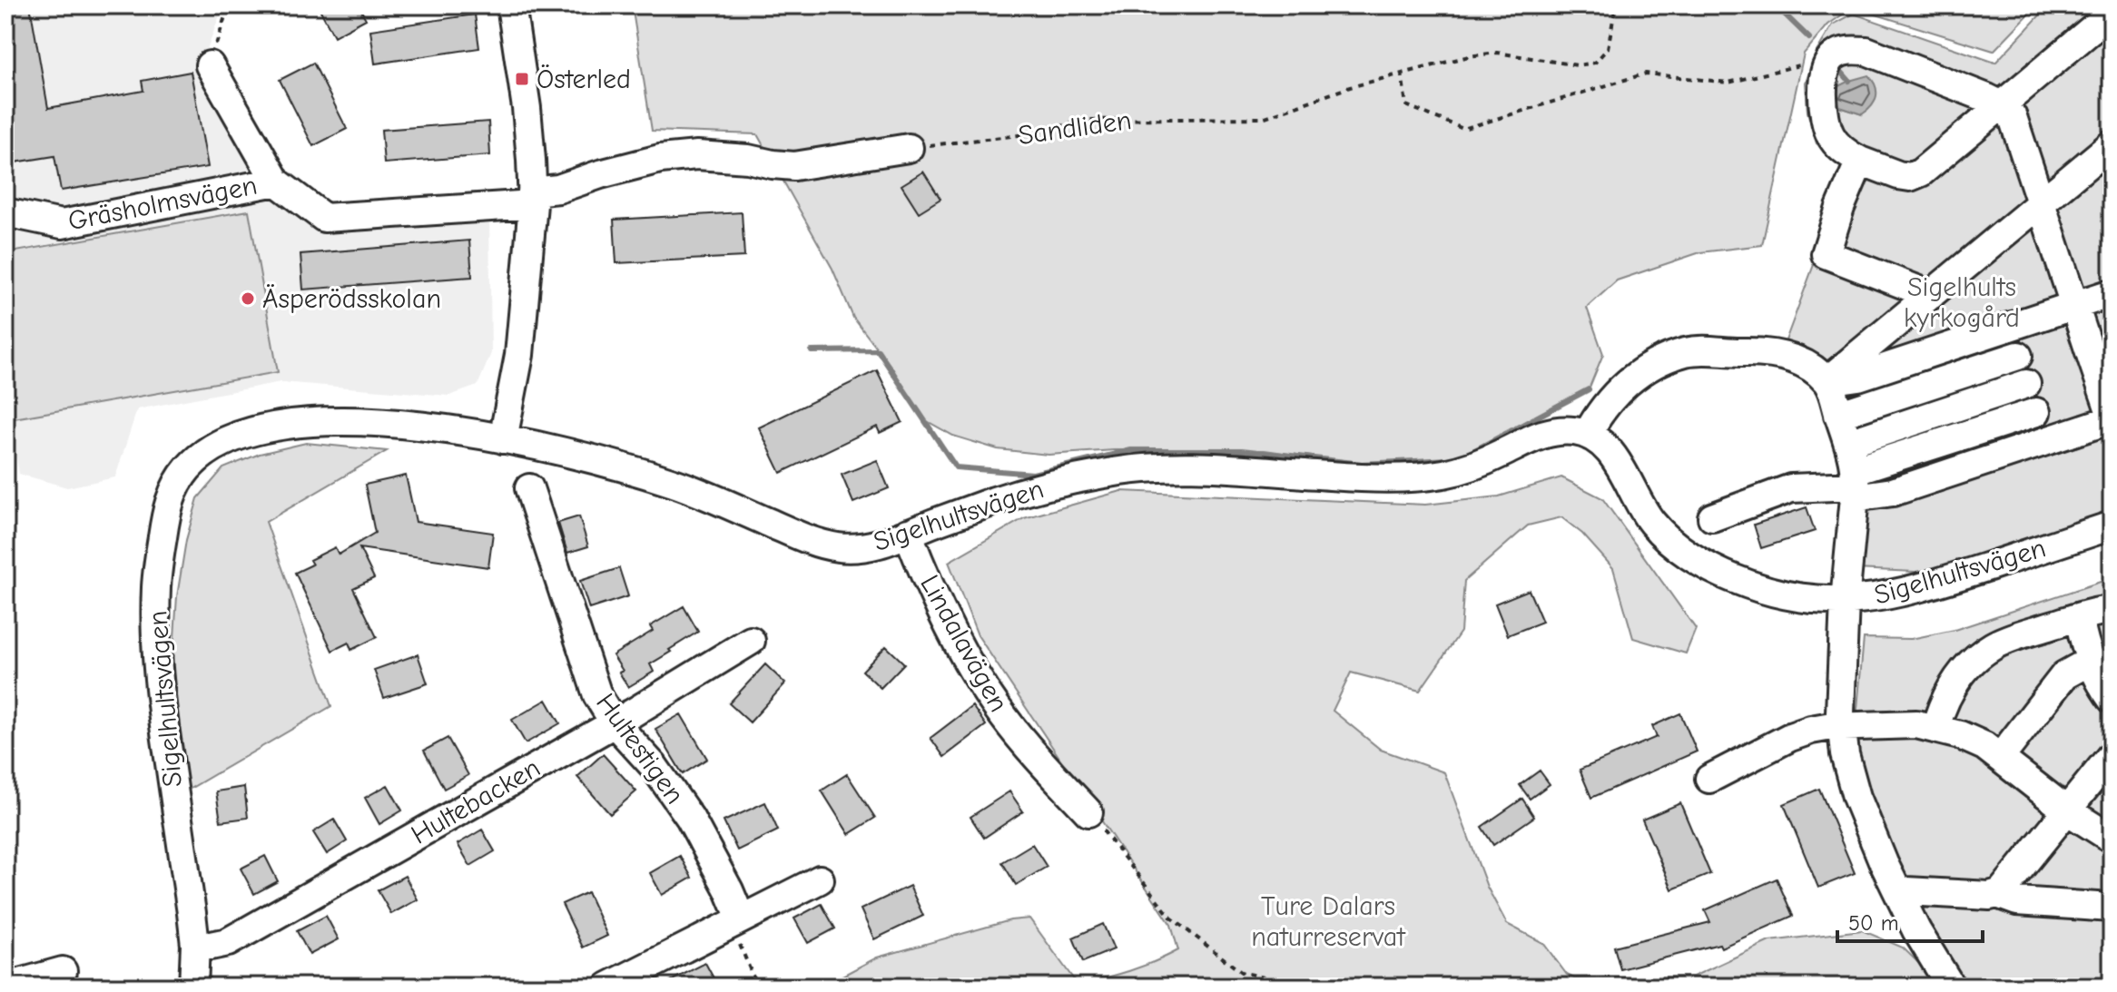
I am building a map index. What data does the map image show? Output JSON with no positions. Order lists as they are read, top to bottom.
{
  "streets": {
    "street": [
      "Gräsholmsvägen",
      "Sigelhultsvägen",
      "Lindalavägen",
      "Hultestigen",
      "Hultebacken"
    ],
    "path": ["Sandliden"]
  },
  "crossings": [
    ["Sigelhultsvägen", "Lindalavägen"],
    ["Sigelhultsvägen", "Hultebacken"],
    ["Hultestigen", "Hultebacken"]
  ],
  "parks": ["Sigelhults kyrkogård", "Ture Dalars naturreservat"],
  "places": {
    "transit": ["Österled"],
    "other": ["Äsperödsskolan"]
  },
  "scale_bar": "50 m"
}
